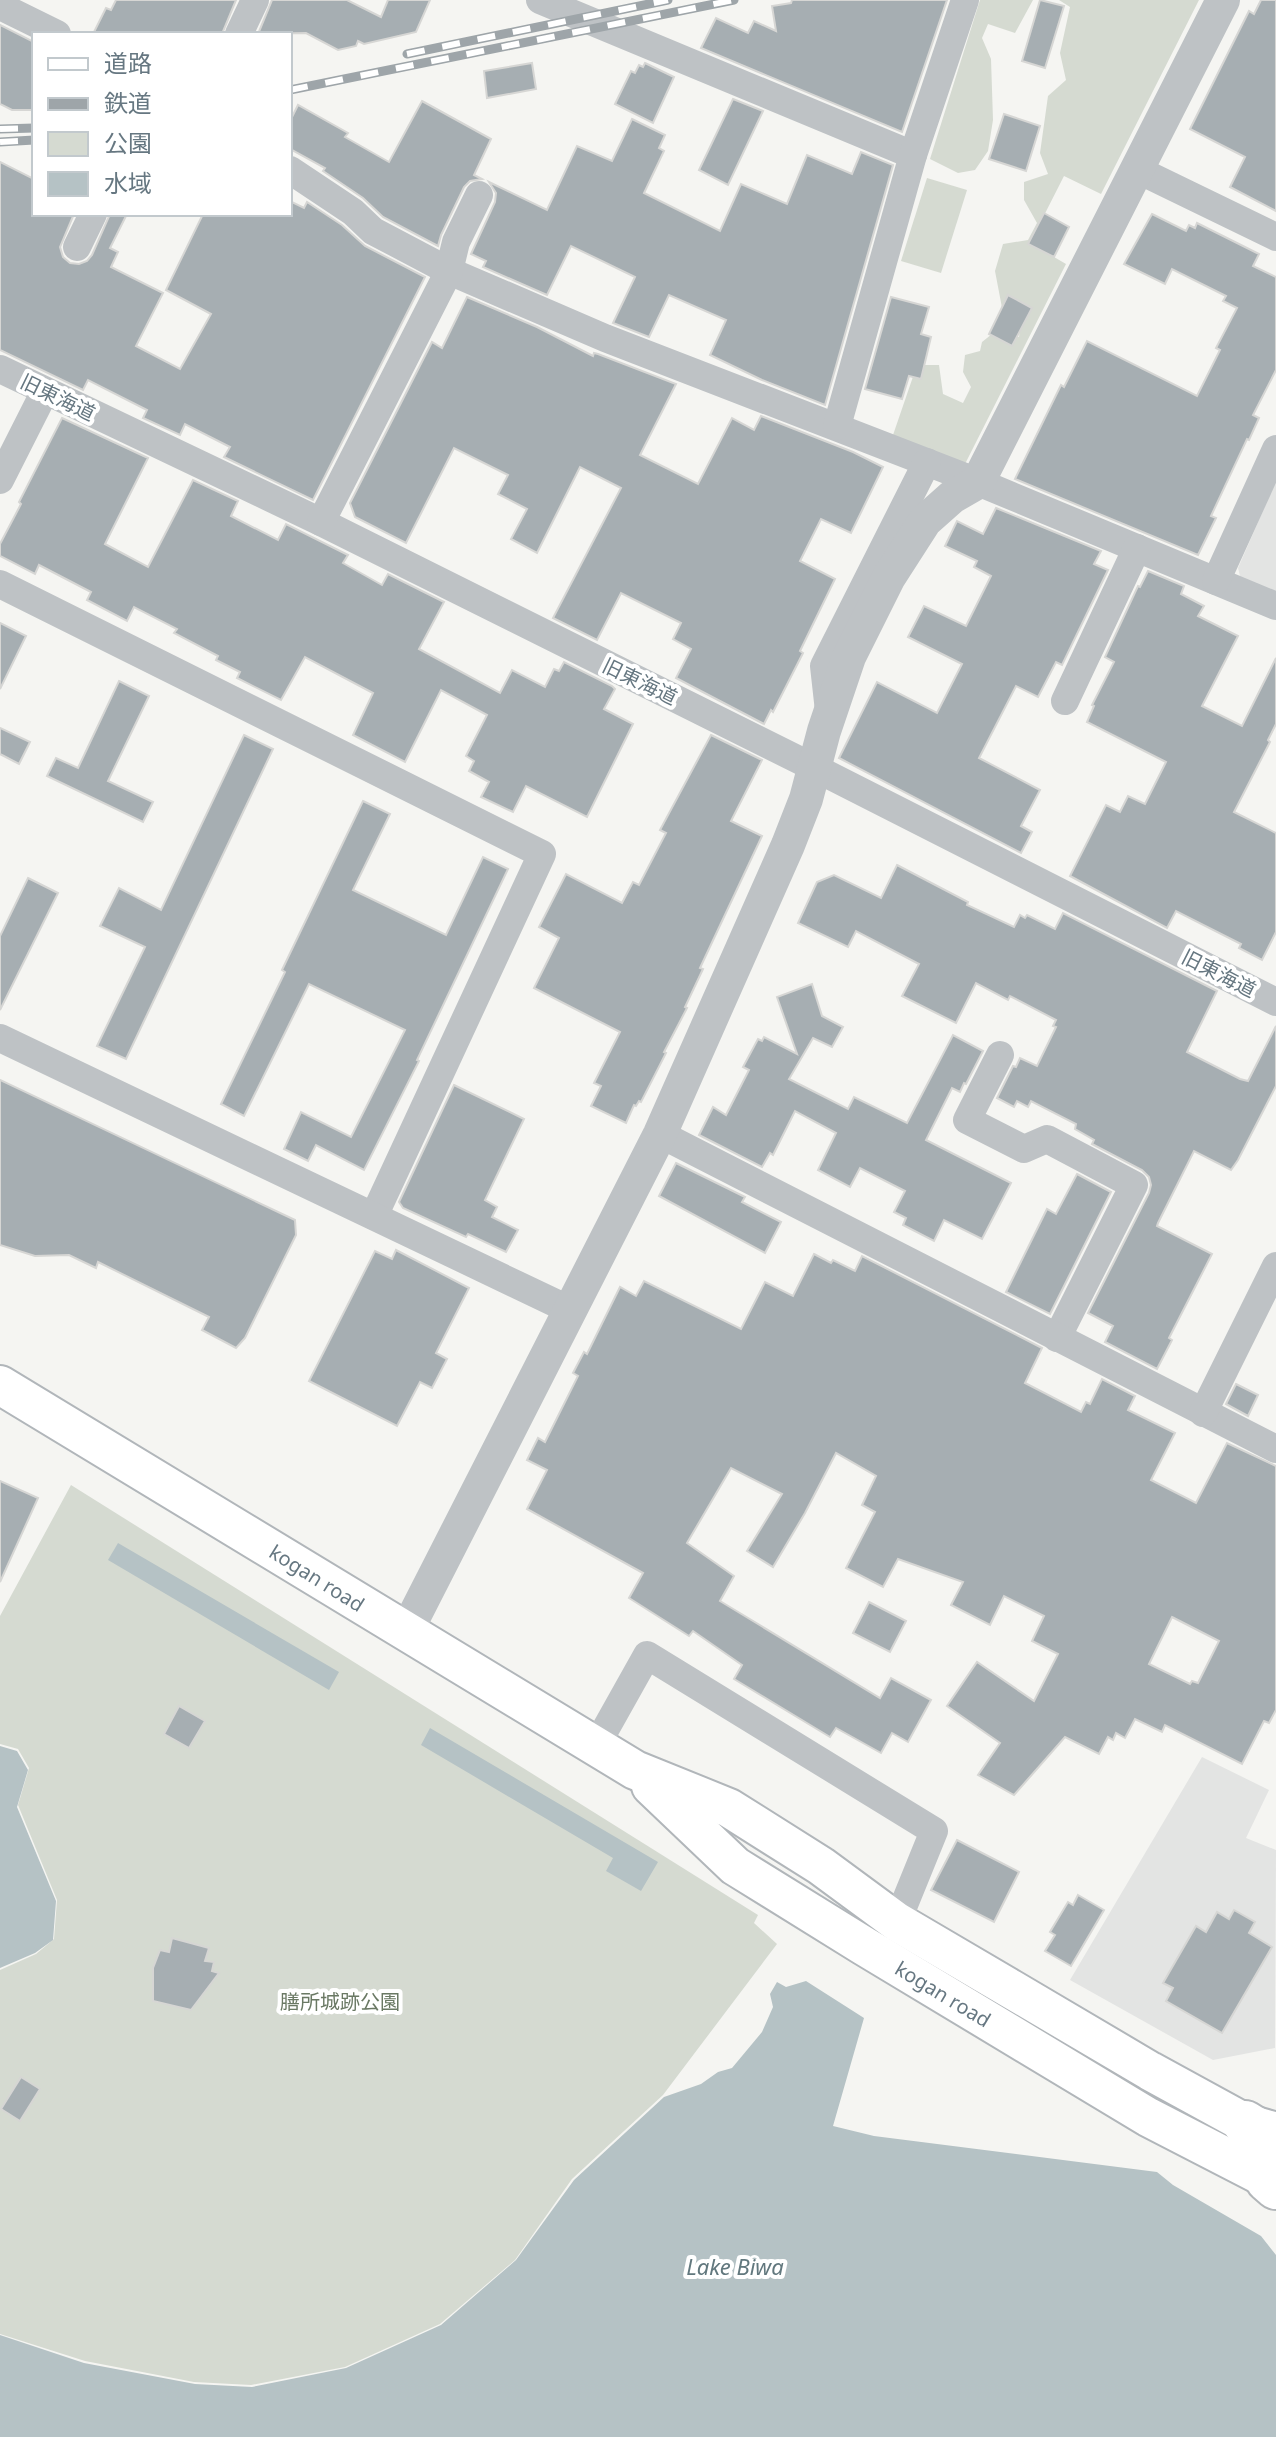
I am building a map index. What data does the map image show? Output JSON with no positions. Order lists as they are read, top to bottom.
{
  "streets": {
    "main road": ["kogan road"],
    "street": ["旧東海道"]
  },
  "water": ["Lake Biwa"],
  "parks": ["膳所城跡公園"],
  "legend": [
    "道路",
    "鉄道",
    "公園",
    "水域"
  ]
}
